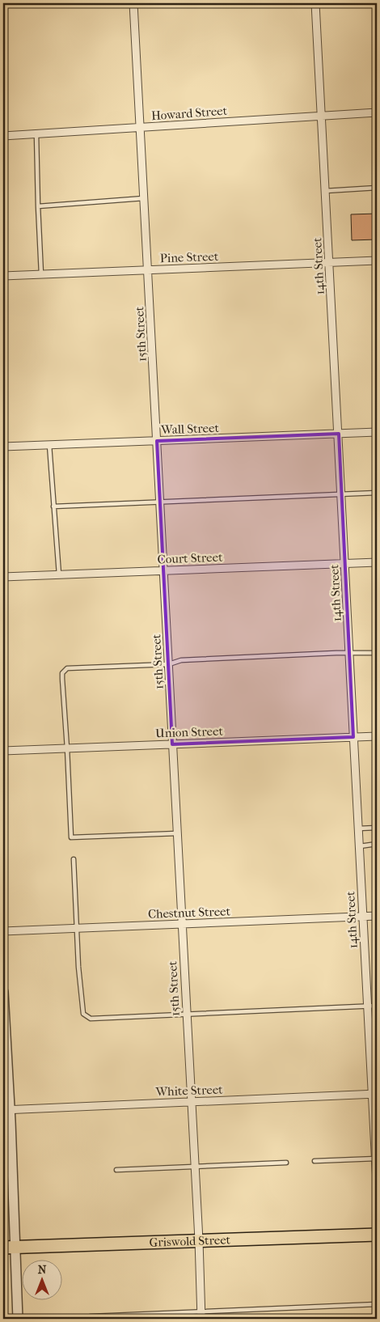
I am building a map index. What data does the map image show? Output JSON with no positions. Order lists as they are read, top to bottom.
{
  "streets": {
    "main road": ["Griswold Street"],
    "street": [
      "Howard Street",
      "Pine Street",
      "14th Street",
      "15th Street",
      "Wall Street",
      "Court Street",
      "Union Street",
      "Chestnut Street",
      "White Street"
    ]
  },
  "crossings": [
    ["Howard Street", "14th Street"],
    ["Howard Street", "15th Street"],
    ["Pine Street", "14th Street"],
    ["Pine Street", "15th Street"],
    ["14th Street", "Wall Street"],
    ["14th Street", "Court Street"],
    ["14th Street", "Union Street"],
    ["14th Street", "Chestnut Street"],
    ["14th Street", "White Street"],
    ["15th Street", "Wall Street"],
    ["15th Street", "Court Street"],
    ["15th Street", "Union Street"],
    ["15th Street", "Chestnut Street"],
    ["15th Street", "White Street"],
    ["15th Street", "Griswold Street"]
  ],
  "north": "top"
}
